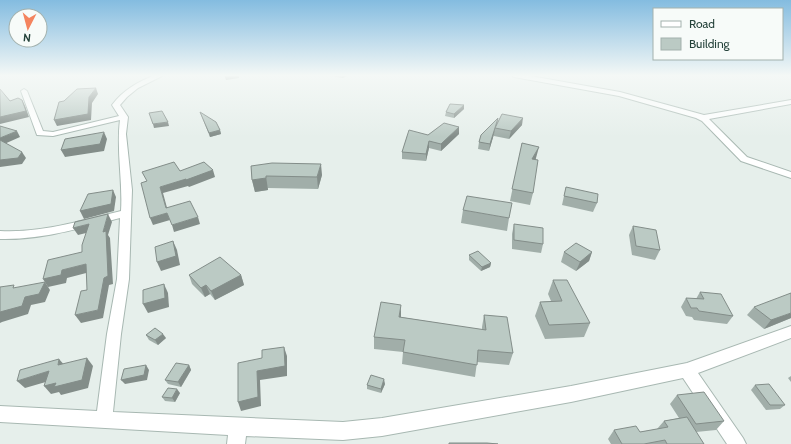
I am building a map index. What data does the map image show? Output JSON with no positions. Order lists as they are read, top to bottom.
{
  "legend": ["Road", "Building"],
  "north": "bottom"
}
